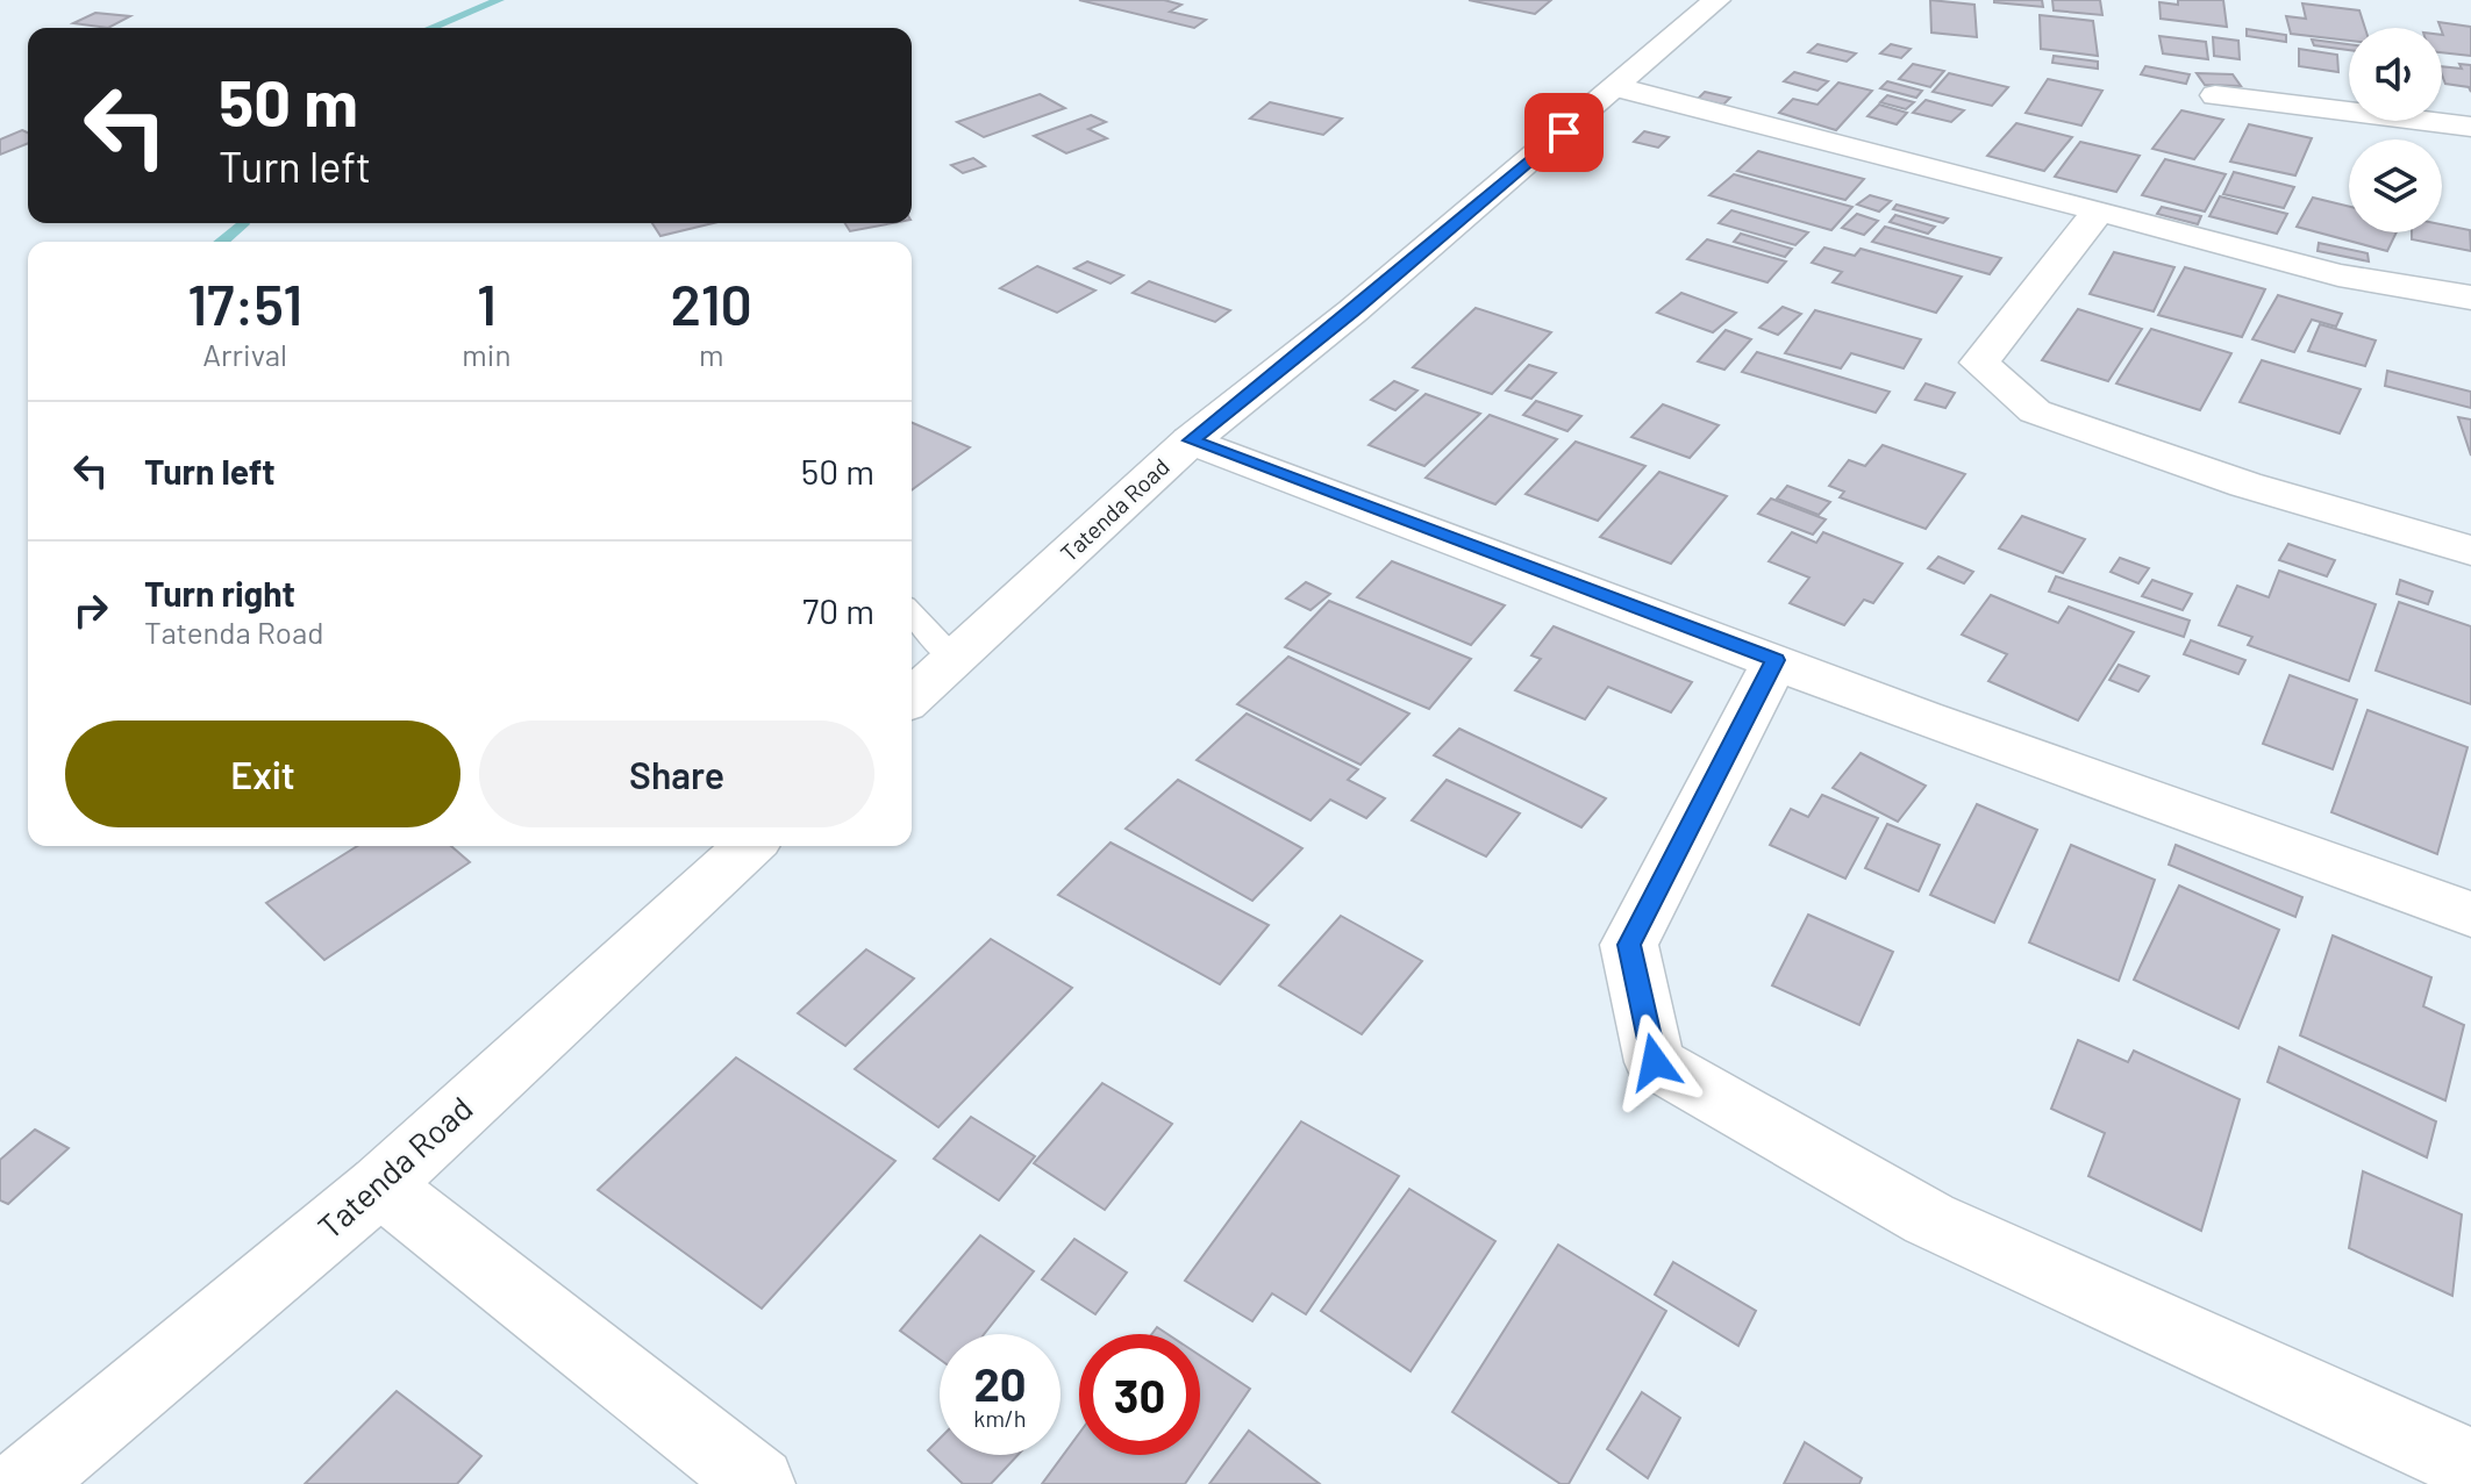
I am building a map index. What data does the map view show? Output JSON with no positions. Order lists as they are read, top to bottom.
{
  "streets": {
    "street": ["Tatenda Road"]
  },
  "page": {
    "turn": ["50 m", "Turn left"],
    "eta": [
      "17:51",
      "Arrival",
      "1",
      "min",
      "210",
      "m"
    ],
    "list": [
      {
        "name": "Turn left",
        "value": "50 m"
      },
      {
        "name": "Turn right",
        "note": "Tatenda Road",
        "value": "70 m"
      }
    ],
    "buttons": ["Exit", "Share"],
    "speed": "20 km/h",
    "limit": "30"
  }
}
